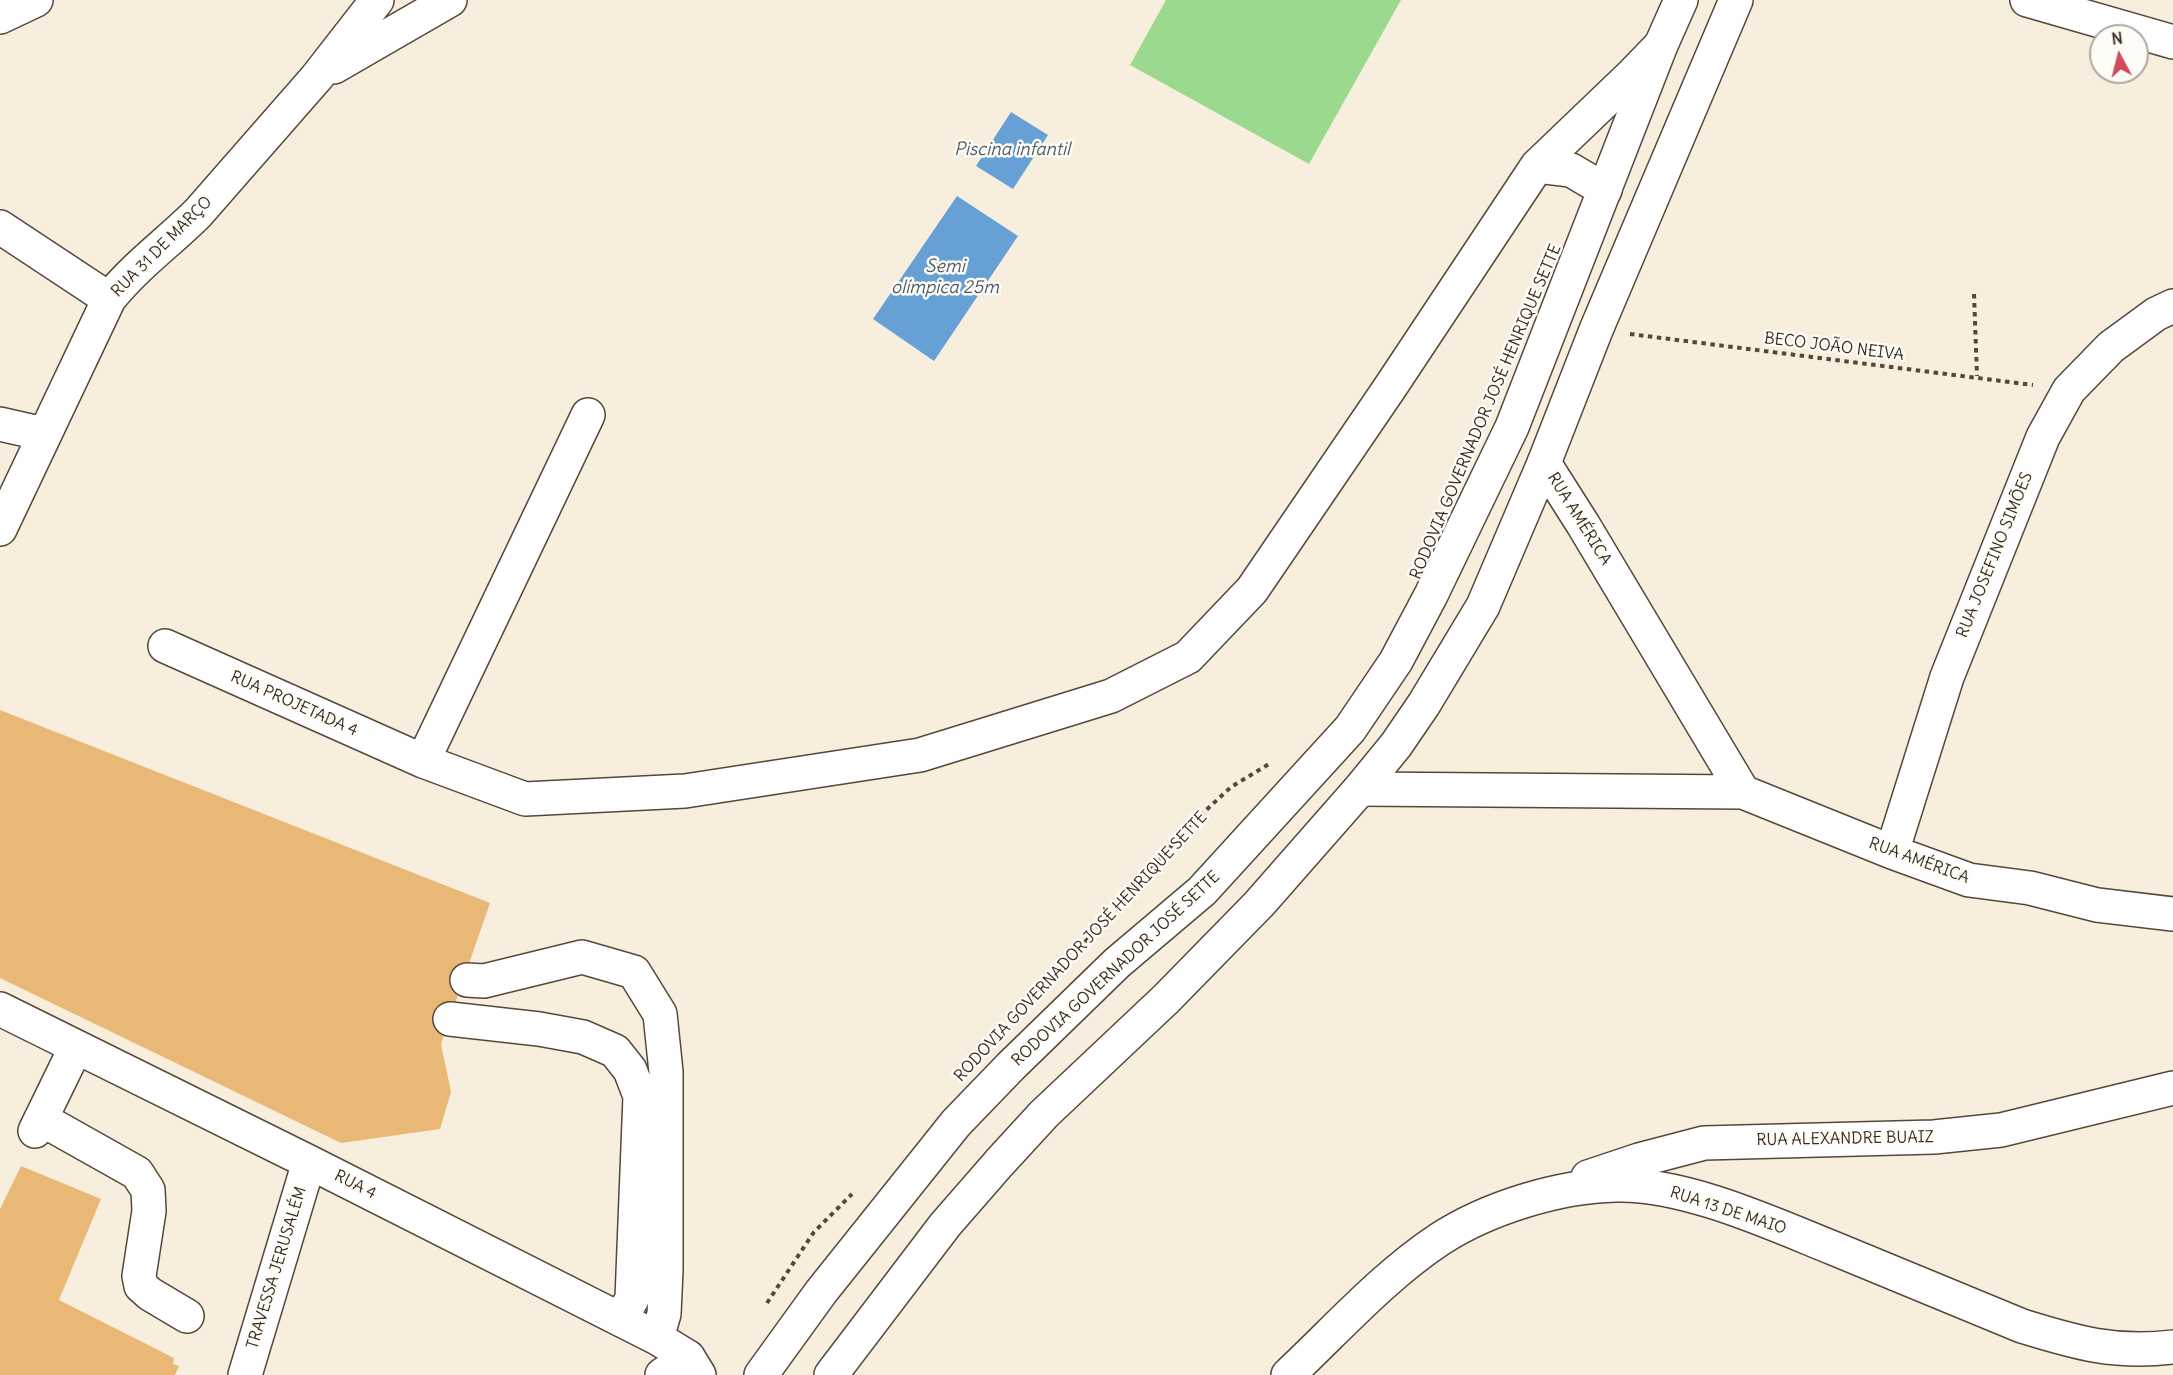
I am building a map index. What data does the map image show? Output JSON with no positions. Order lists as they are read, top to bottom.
{
  "streets": {
    "street": [
      "RUA 31 DE MARÇO",
      "RODOVIA GOVERNADOR JOSÉ HENRIQUE SETTE",
      "RUA AMÉRICA",
      "RUA JOSEFINO SIMÕES",
      "RUA PROJETADA 4",
      "RODOVIA GOVERNADOR JOSÉ SETTE",
      "RUA ALEXANDRE BUAIZ",
      "RUA 4",
      "RUA 13 DE MAIO",
      "TRAVESSA JERUSALÉM"
    ],
    "path": ["BECO JOÃO NEIVA"]
  },
  "crossings": [
    ["BECO JOÃO NEIVA", "RUA JOSEFINO SIMÕES"],
    ["RODOVIA GOVERNADOR JOSÉ HENRIQUE SETTE", "RUA PROJETADA 4"],
    ["RODOVIA GOVERNADOR JOSÉ HENRIQUE SETTE", "RODOVIA GOVERNADOR JOSÉ SETTE"],
    ["RUA AMÉRICA", "RUA JOSEFINO SIMÕES"],
    ["RUA ALEXANDRE BUAIZ", "RUA 13 DE MAIO"],
    ["RUA 4", "TRAVESSA JERUSALÉM"]
  ],
  "water": ["Piscina infantil", "Semi olímpica 25m"],
  "north": "top"
}
